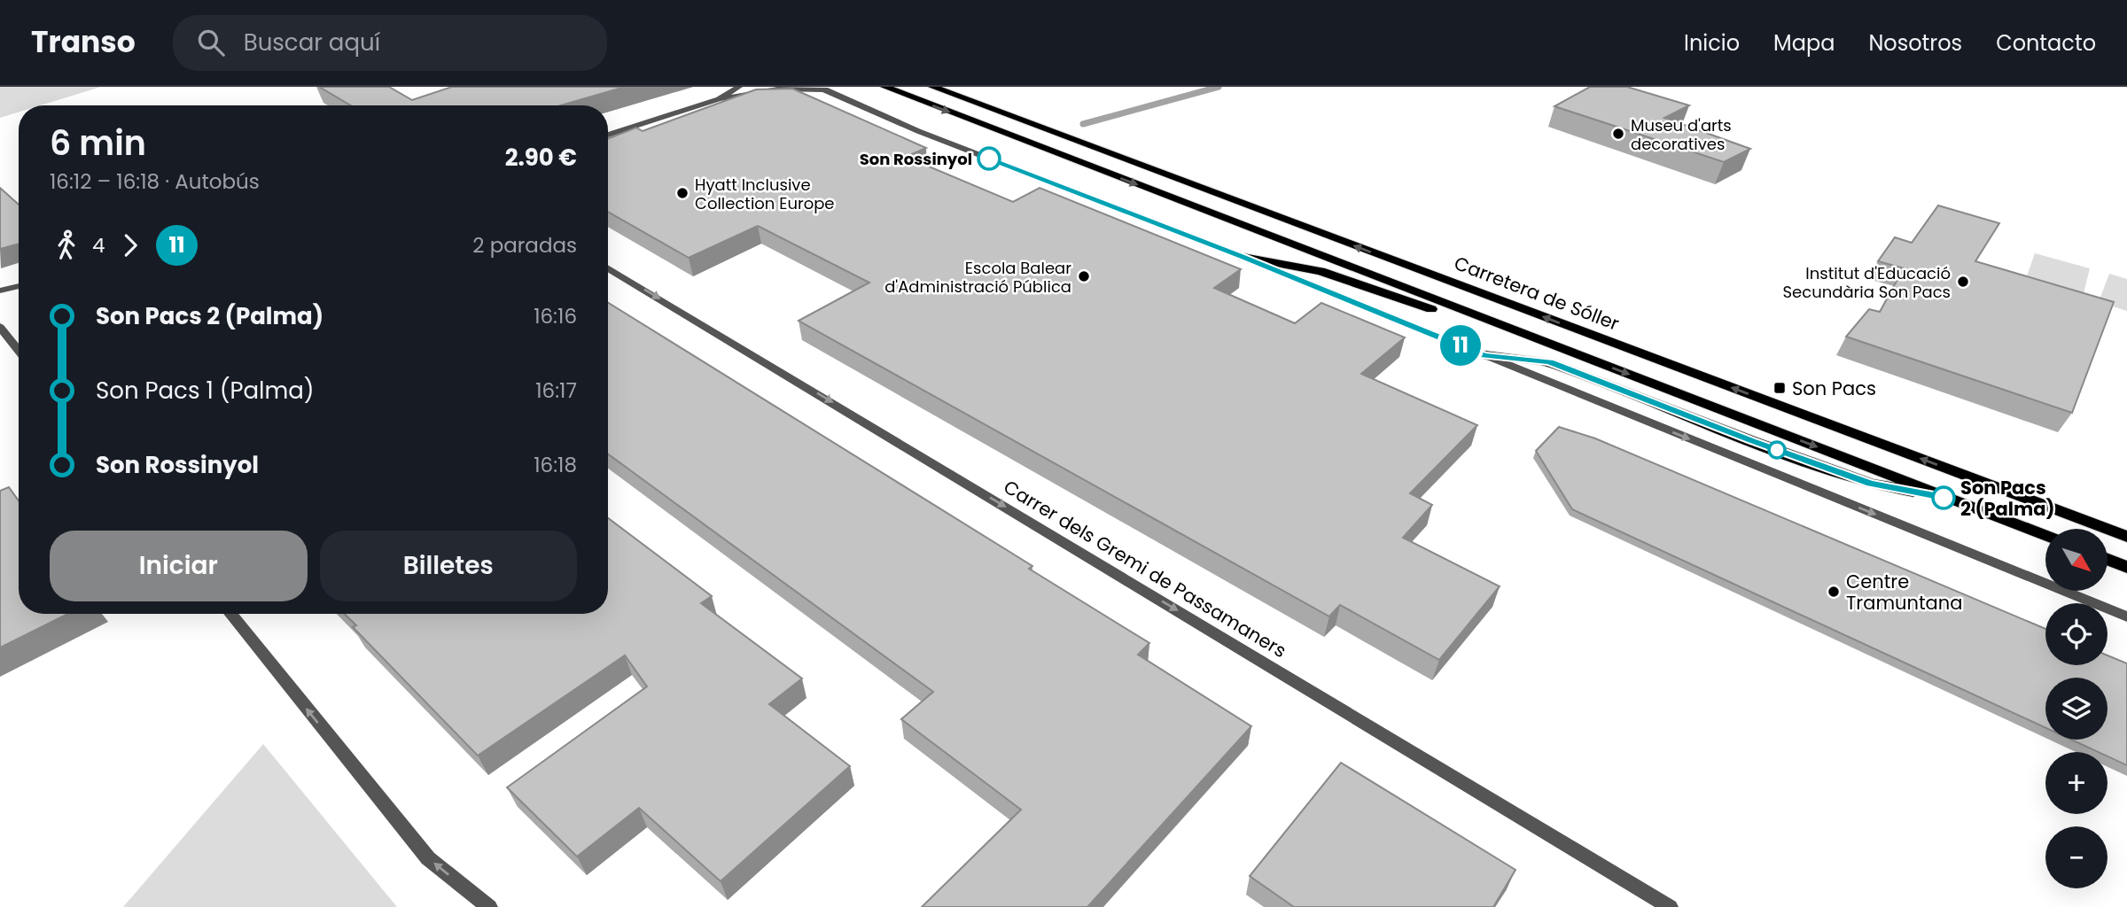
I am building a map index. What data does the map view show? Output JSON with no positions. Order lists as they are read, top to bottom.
{
  "streets": {
    "main road": ["Carretera de Sóller"],
    "street": ["Carrer dels Gremi de Passamaners"]
  },
  "one_way": ["Carrer dels Gremi de Passamaners"],
  "places": {
    "other": [
      "Museu d'arts decoratives",
      "Son Rossinyol",
      "Hyatt Inclusive Collection Europe",
      "Escola Balear d'Administració Pública",
      "Institut d'Educació Secundària Son Pacs",
      "Son Pacs 2 (Palma)",
      "Centre Tramuntana"
    ],
    "transit": ["Son Pacs"]
  },
  "lines": ["bus line 11"],
  "north": "bottom right",
  "page": {
    "header": "Transo",
    "search": "Buscar aquí",
    "nav": [
      "Inicio",
      "Mapa",
      "Nosotros",
      "Contacto"
    ],
    "on_map": "11",
    "heading": ["6 min", "16:12 – 16:18 · Autobús", "2.90 €"],
    "legs": ["4", "11", "2 paradas"],
    "list": [
      {
        "name": "Son Pacs 2 (Palma)",
        "value": "16:16"
      },
      {
        "name": "Son Pacs 1 (Palma)",
        "value": "16:17"
      },
      {
        "name": "Son Rossinyol",
        "value": "16:18"
      }
    ],
    "buttons": ["Iniciar", "Billetes"],
    "map_buttons": ["+", "−"]
  }
}
